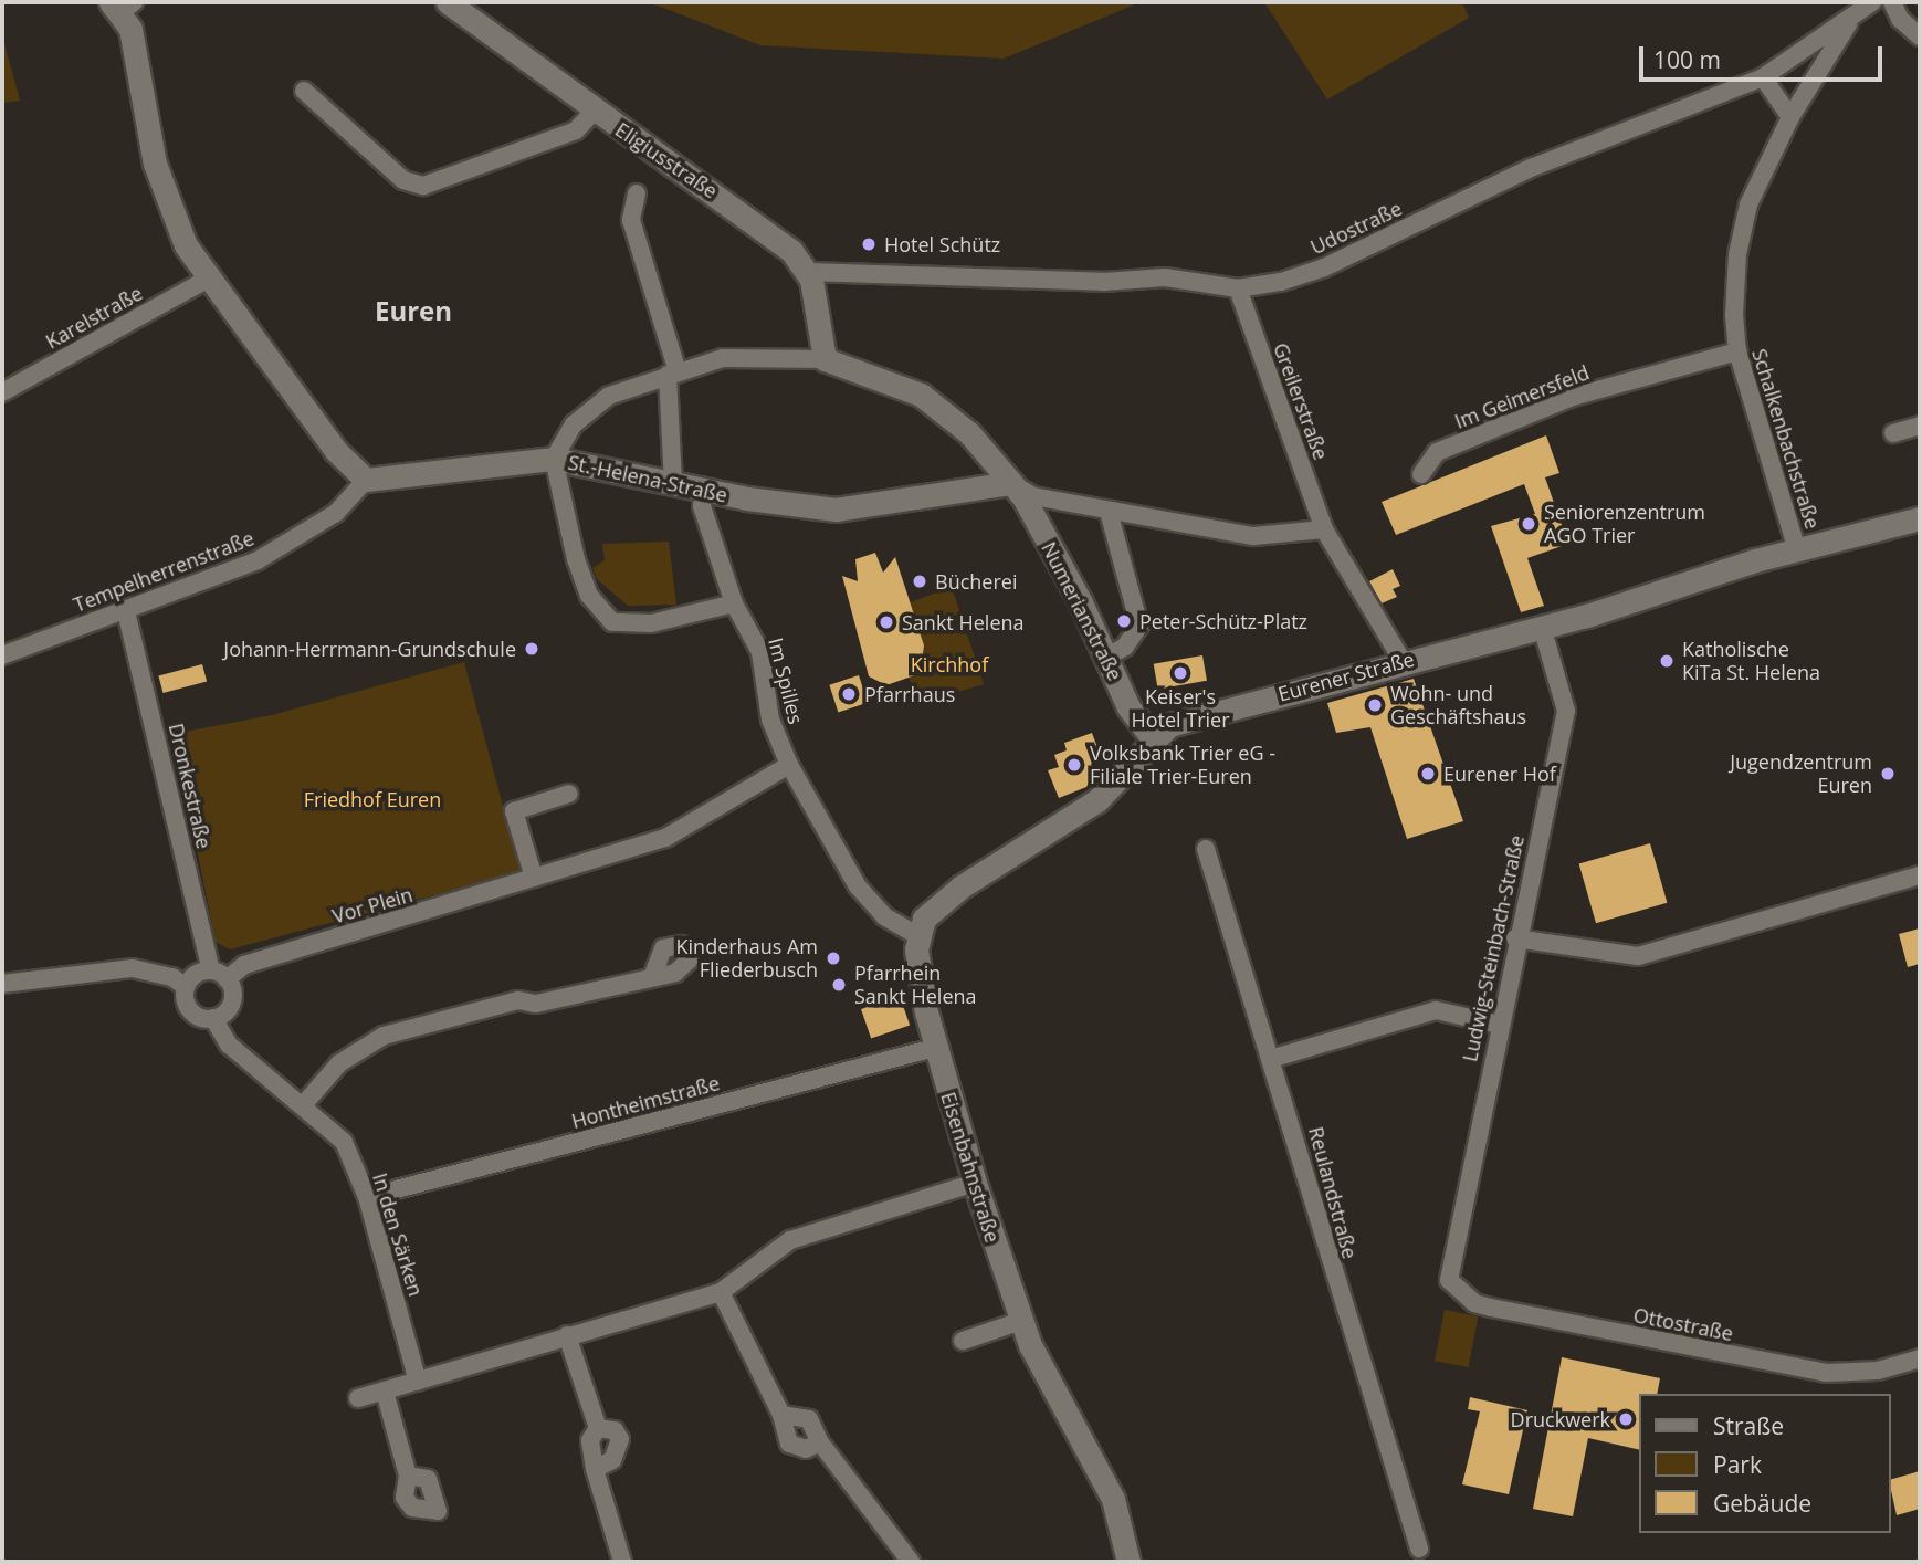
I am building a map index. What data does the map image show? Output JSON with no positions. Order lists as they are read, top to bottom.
{
  "streets": {
    "street": [
      "Eligiusstraße",
      "Udostraße",
      "Karelstraße",
      "Im Geimersfeld",
      "Greilerstraße",
      "Schalkenbachstraße",
      "St.-Helena-Straße",
      "Tempelherrenstraße",
      "Numerianstraße",
      "Eurener Straße",
      "Im Spilles",
      "Dronkestraße",
      "Vor Plein",
      "Ludwig-Steinbach-Straße",
      "Hontheimstraße",
      "Eisenbahnstraße",
      "Reulandstraße",
      "In den Särken",
      "Ottostraße"
    ]
  },
  "crossings": [
    ["Eligiusstraße", "Udostraße"],
    ["Udostraße", "Greilerstraße"],
    ["Udostraße", "Schalkenbachstraße"],
    ["Im Geimersfeld", "Schalkenbachstraße"],
    ["Schalkenbachstraße", "Eurener Straße"],
    ["St.-Helena-Straße", "Tempelherrenstraße"],
    ["St.-Helena-Straße", "Numerianstraße"],
    ["St.-Helena-Straße", "Im Spilles"],
    ["Tempelherrenstraße", "Dronkestraße"],
    ["Numerianstraße", "Eurener Straße"],
    ["Eurener Straße", "Im Spilles"],
    ["Eurener Straße", "Ludwig-Steinbach-Straße"],
    ["Eurener Straße", "Eisenbahnstraße"],
    ["Im Spilles", "Vor Plein"],
    ["Im Spilles", "Eisenbahnstraße"],
    ["Dronkestraße", "Vor Plein"],
    ["Dronkestraße", "In den Särken"],
    ["Vor Plein", "In den Särken"],
    ["Ludwig-Steinbach-Straße", "Ottostraße"],
    ["Hontheimstraße", "Eisenbahnstraße"],
    ["Hontheimstraße", "In den Särken"]
  ],
  "districts": ["Euren"],
  "parks": ["Kirchhof", "Friedhof Euren"],
  "places": [
    "Hotel Schütz",
    "Seniorenzentrum AGO Trier",
    "Bücherei",
    "Peter-Schütz-Platz",
    "Sankt Helena",
    "Johann-Herrmann-Grundschule",
    "Katholische KiTa St. Helena",
    "Keiser's Hotel Trier",
    "Pfarrhaus",
    "Wohn- und Geschäftshaus",
    "Volksbank Trier eG - Filiale Trier-Euren",
    "Eurener Hof",
    "Jugendzentrum Euren",
    "Kinderhaus Am Fliederbusch",
    "Pfarrhein Sankt Helena",
    "Druckwerk"
  ],
  "legend": ["Straße", "Park", "Gebäude"],
  "scale_bar": "100 m"
}
